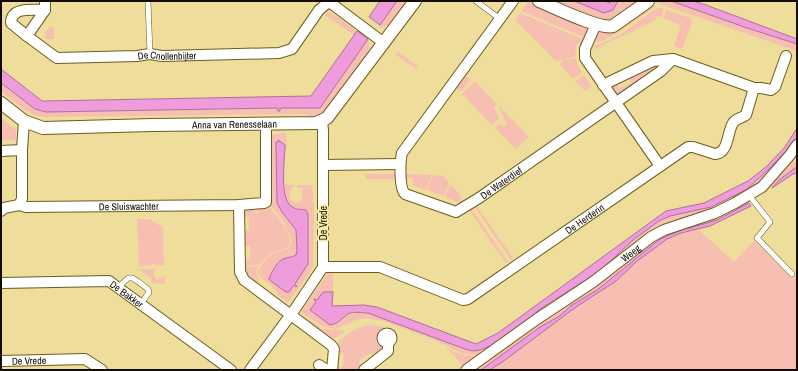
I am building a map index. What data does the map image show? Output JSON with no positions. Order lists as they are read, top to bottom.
{
  "streets": {
    "street": [
      "De Cnollenbijter",
      "Anna van Renesselaan",
      "De Waterdief",
      "De Sluiswachter",
      "De Herderin",
      "De Vrede",
      "Weeg",
      "De Bakker"
    ]
  },
  "crossings": [
    ["Anna van Renesselaan", "De Sluiswachter"],
    ["Anna van Renesselaan", "De Vrede"],
    ["De Herderin", "De Vrede"]
  ]
}
